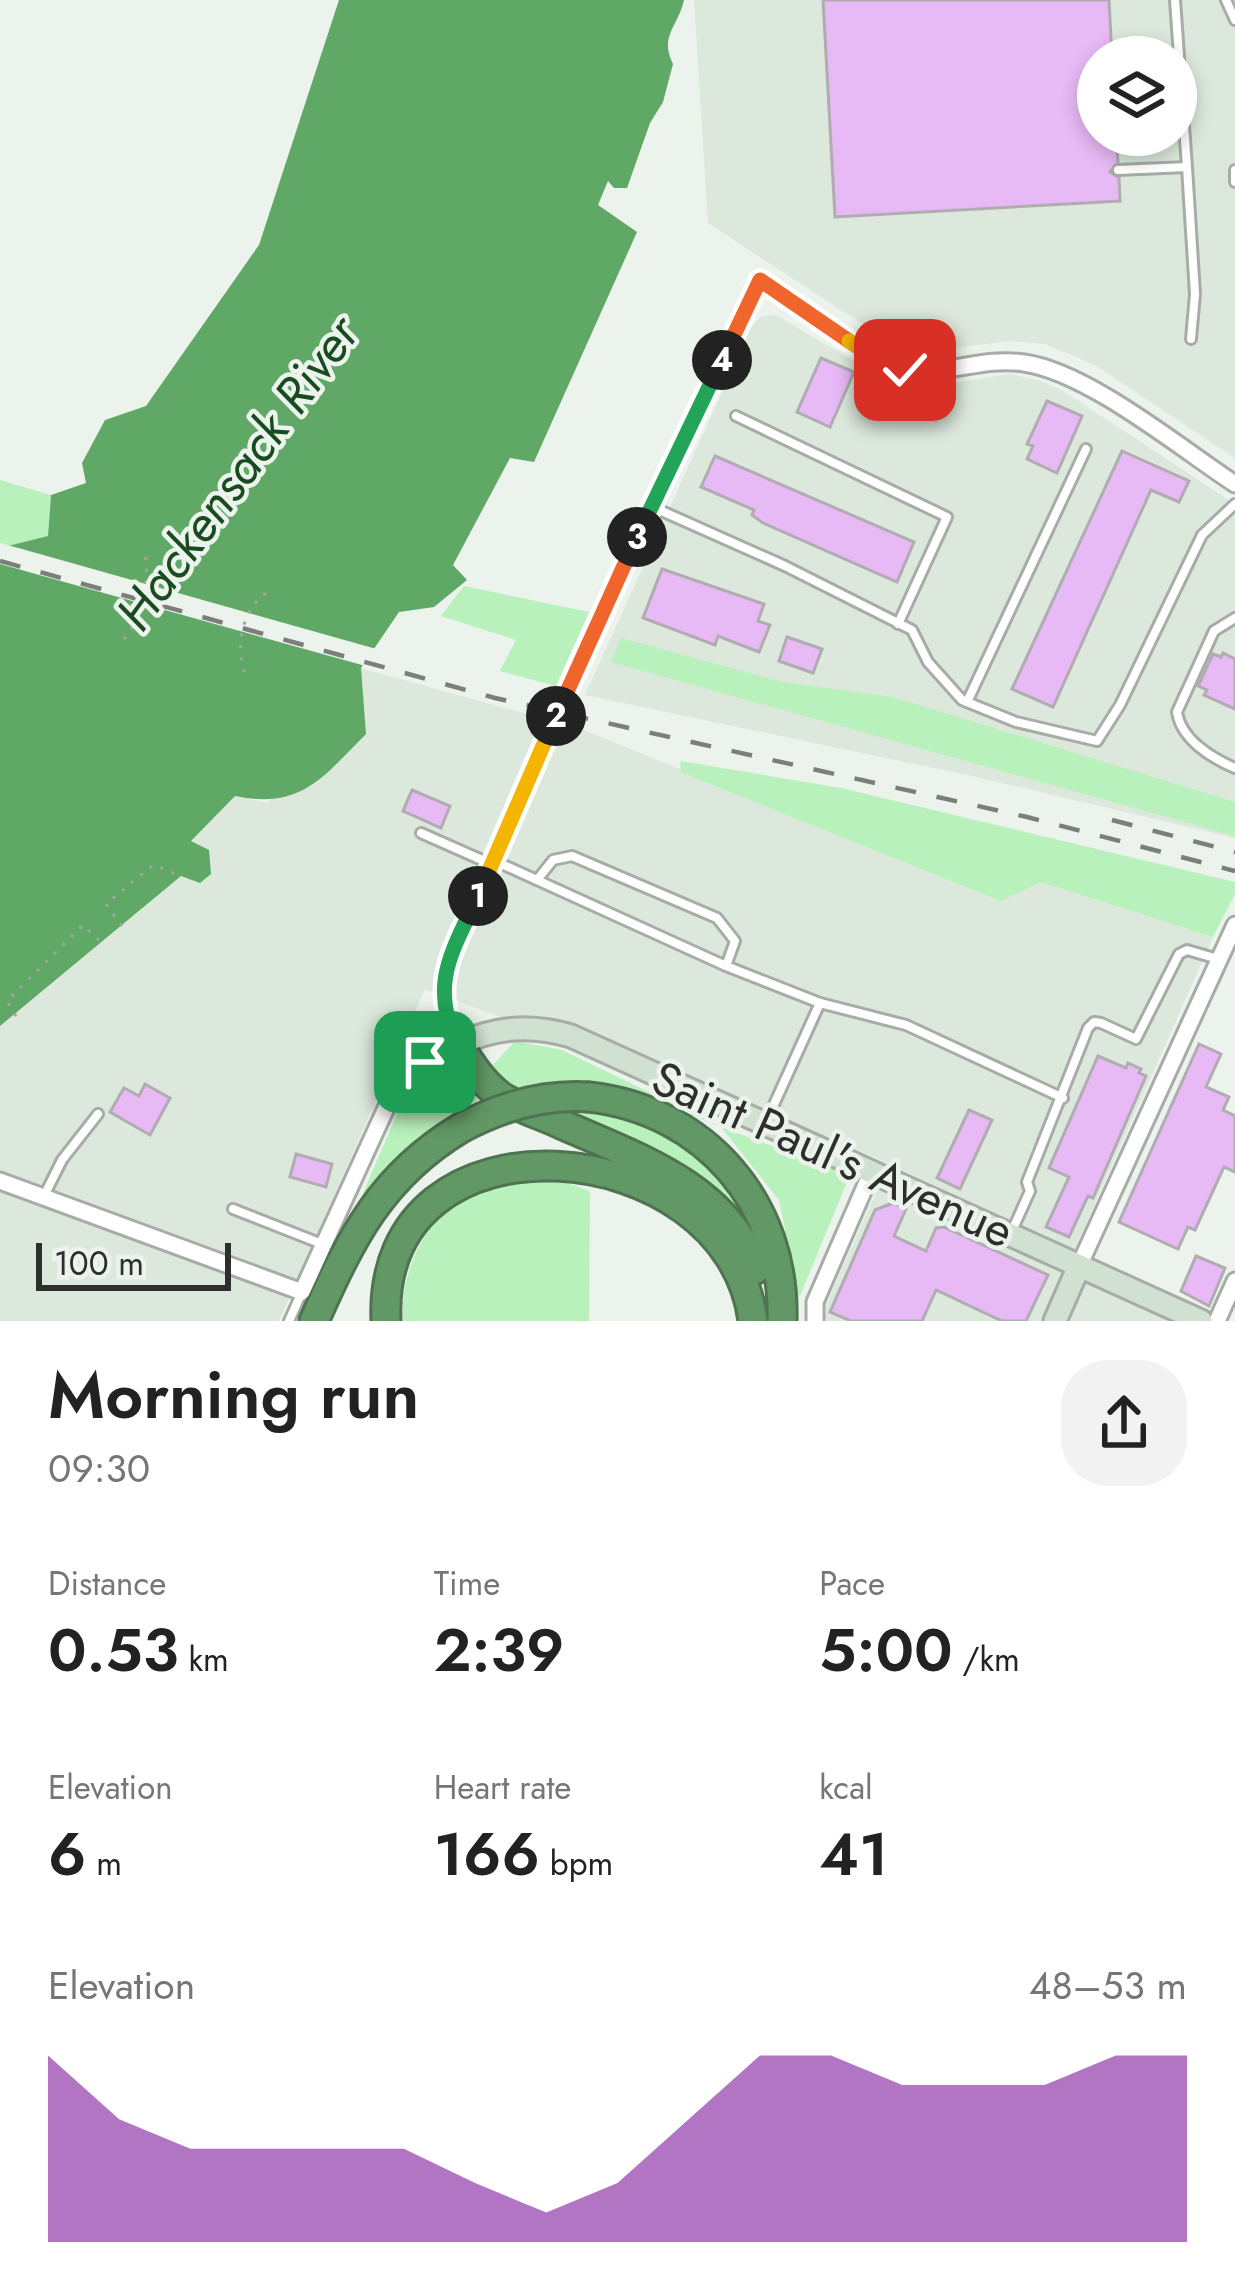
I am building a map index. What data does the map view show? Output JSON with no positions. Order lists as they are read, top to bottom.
{
  "streets": {
    "street": ["Saint Paul's Avenue"]
  },
  "water": ["Hackensack River"],
  "scale_bar": "100 m",
  "page": {
    "pins": [
      "4",
      "3",
      "2",
      "1"
    ],
    "scale": "100 m",
    "heading": ["Morning run", "09:30"],
    "stats": [
      ["Distance", "0.53 km"],
      ["Time", "2:39"],
      ["Pace", "5:00 /km"],
      ["Elevation", "6 m"],
      ["Heart rate", "166 bpm"],
      ["kcal", "41"]
    ],
    "chart": ["Elevation", "48–53 m"]
  }
}
